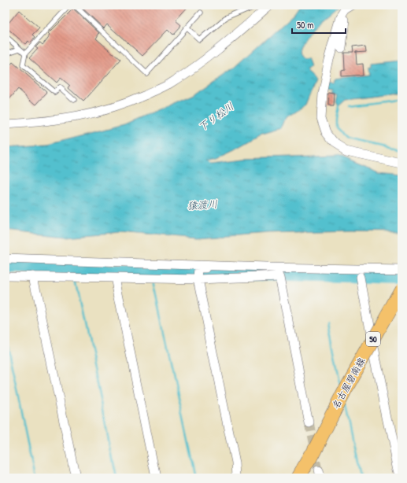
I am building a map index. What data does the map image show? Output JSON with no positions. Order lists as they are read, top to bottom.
{
  "streets": {
    "main road": ["50", "名古屋碧南線"]
  },
  "water": ["下り松川", "猿渡川"],
  "scale_bar": "50 m"
}
